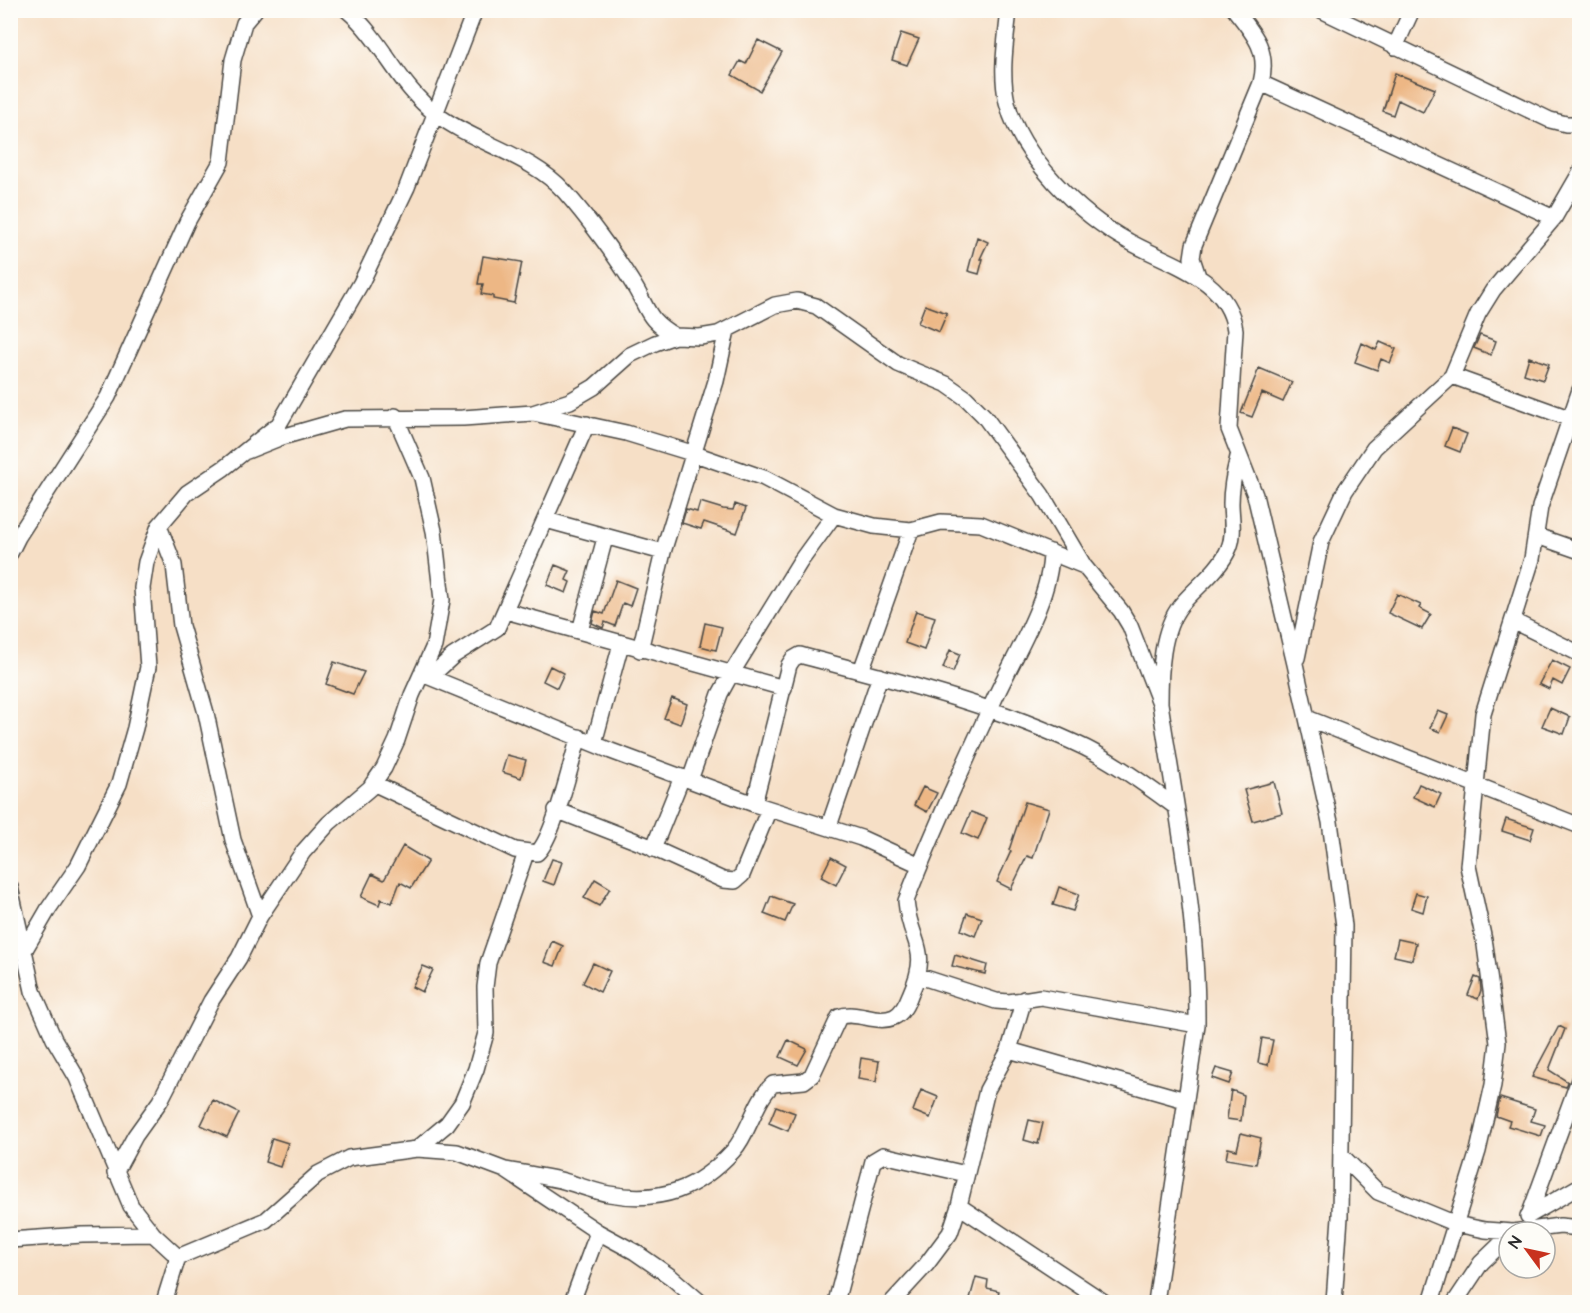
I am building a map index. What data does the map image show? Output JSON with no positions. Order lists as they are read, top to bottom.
{
  "north": "top left"
}
